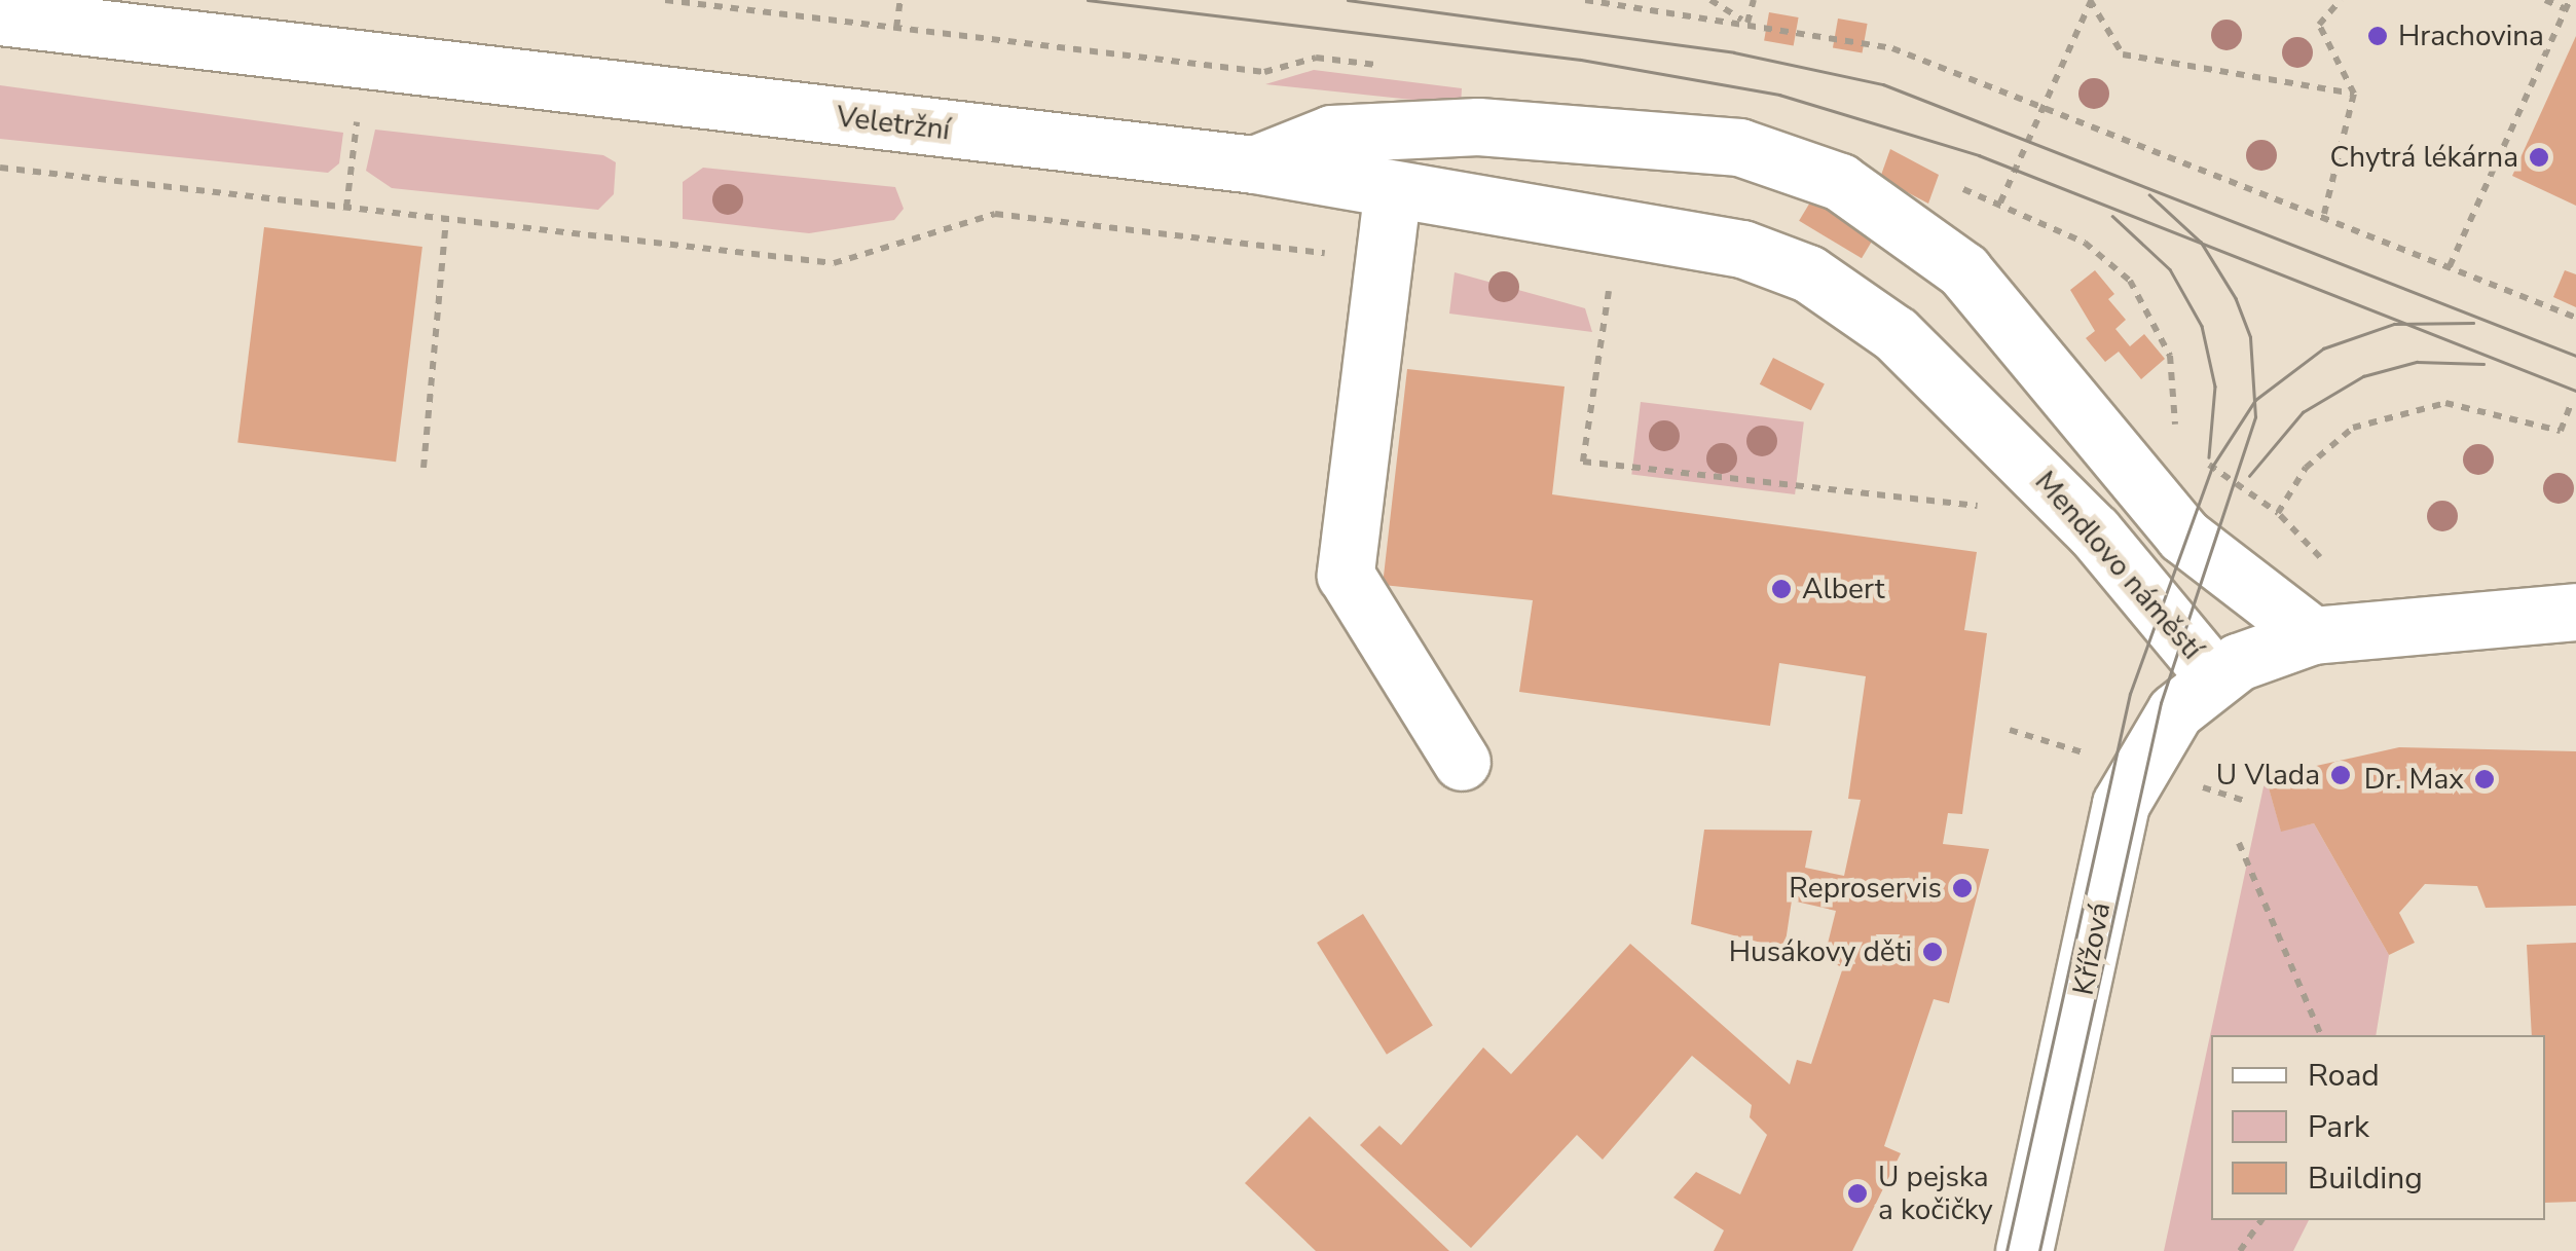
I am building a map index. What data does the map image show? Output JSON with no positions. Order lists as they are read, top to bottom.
{
  "streets": {
    "street": ["Veletržní", "Mendlovo náměstí", "Křížová"]
  },
  "crossings": [
    ["Veletržní", "Mendlovo náměstí"],
    ["Mendlovo náměstí", "Křížová"]
  ],
  "places": [
    "Hrachovina",
    "Chytrá lékárna",
    "Albert",
    "U Vlada",
    "Dr. Max",
    "Reproservis",
    "Husákovy děti",
    "U pejska a kočičky"
  ],
  "legend": ["Road", "Park", "Building"]
}
